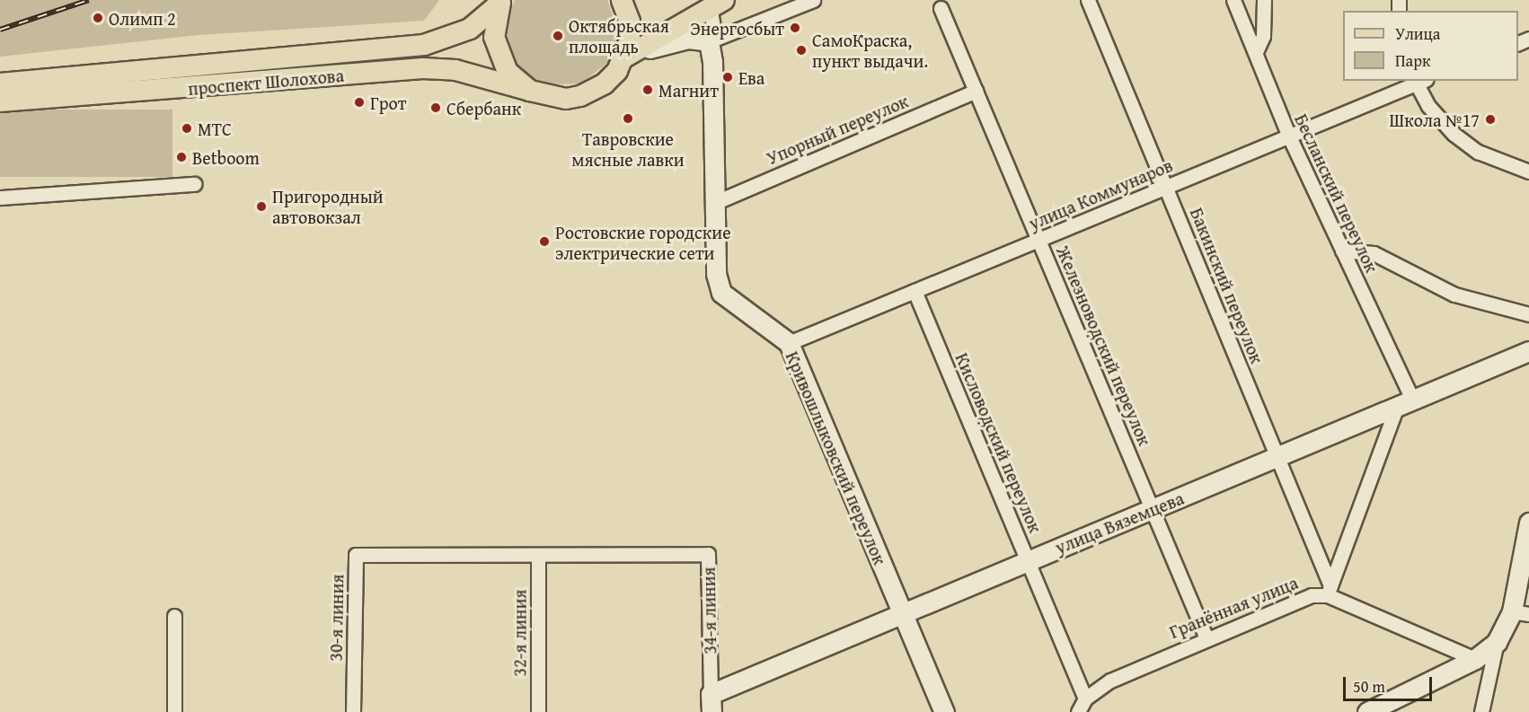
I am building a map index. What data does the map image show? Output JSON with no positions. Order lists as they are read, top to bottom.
{
  "streets": {
    "main road": ["проспект Шолохова"],
    "street": [
      "Упорный переулок",
      "Бесланский переулок",
      "улица Коммунаров",
      "Бакинский переулок",
      "Железноводский переулок",
      "Кисловодский переулок",
      "Кривошлыковский переулок",
      "улица Вяземцева",
      "Гранённая улица",
      "34-я линия",
      "30-я линия",
      "32-я линия"
    ]
  },
  "crossings": [
    ["Упорный переулок", "Железноводский переулок"],
    ["Упорный переулок", "Кривошлыковский переулок"],
    ["Бесланский переулок", "улица Коммунаров"],
    ["Бесланский переулок", "улица Вяземцева"],
    ["улица Коммунаров", "Бакинский переулок"],
    ["улица Коммунаров", "Железноводский переулок"],
    ["улица Коммунаров", "Кисловодский переулок"],
    ["улица Коммунаров", "Кривошлыковский переулок"],
    ["Бакинский переулок", "улица Вяземцева"],
    ["Бакинский переулок", "Гранённая улица"],
    ["Железноводский переулок", "улица Вяземцева"],
    ["Железноводский переулок", "Гранённая улица"],
    ["Кисловодский переулок", "улица Вяземцева"],
    ["Кисловодский переулок", "Гранённая улица"],
    ["Кривошлыковский переулок", "улица Вяземцева"],
    ["улица Вяземцева", "34-я линия"],
    ["34-я линия", "30-я линия"],
    ["34-я линия", "32-я линия"],
    ["30-я линия", "32-я линия"]
  ],
  "places": [
    "Олимп 2",
    "Энергосбыт",
    "Октябрьская площадь",
    "СамоКраска, пункт выдачи.",
    "Ева",
    "Магнит",
    "Грот",
    "Сбербанк",
    "Тавровские мясные лавки",
    "Школа №17",
    "МТС",
    "Betboom",
    "Пригородный автовокзал",
    "Ростовские городские электрические сети"
  ],
  "legend": ["Улица", "Парк"],
  "scale_bar": "50 m"
}
